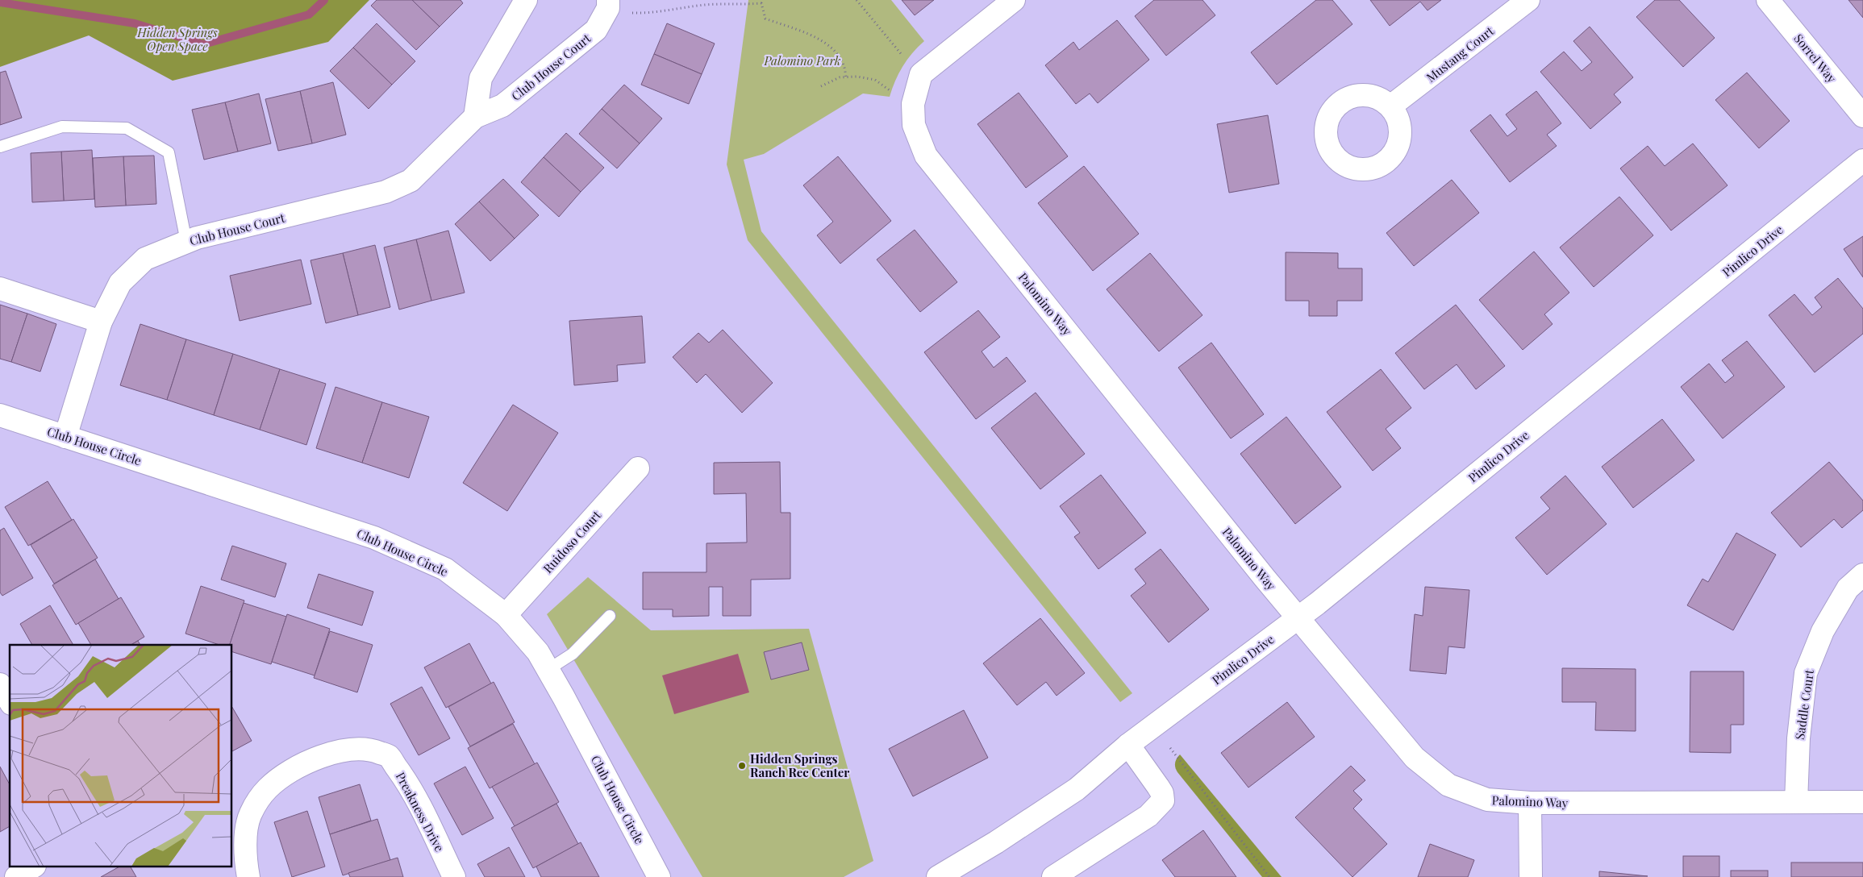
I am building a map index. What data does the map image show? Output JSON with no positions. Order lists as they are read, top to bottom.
{
  "streets": {
    "street": [
      "Mustang Court",
      "Sorrel Way",
      "Club House Court",
      "Pimlico Drive",
      "Palomino Way",
      "Club House Circle",
      "Ruidoso Court",
      "Saddle Court",
      "Preakness Drive"
    ]
  },
  "crossings": [
    ["Club House Court", "Club House Circle"],
    ["Pimlico Drive", "Palomino Way"],
    ["Palomino Way", "Saddle Court"],
    ["Club House Circle", "Ruidoso Court"]
  ],
  "parks": ["Hidden Springs Open Space", "Palomino Park"],
  "places": ["Hidden Springs Ranch Rec Center"]
}
